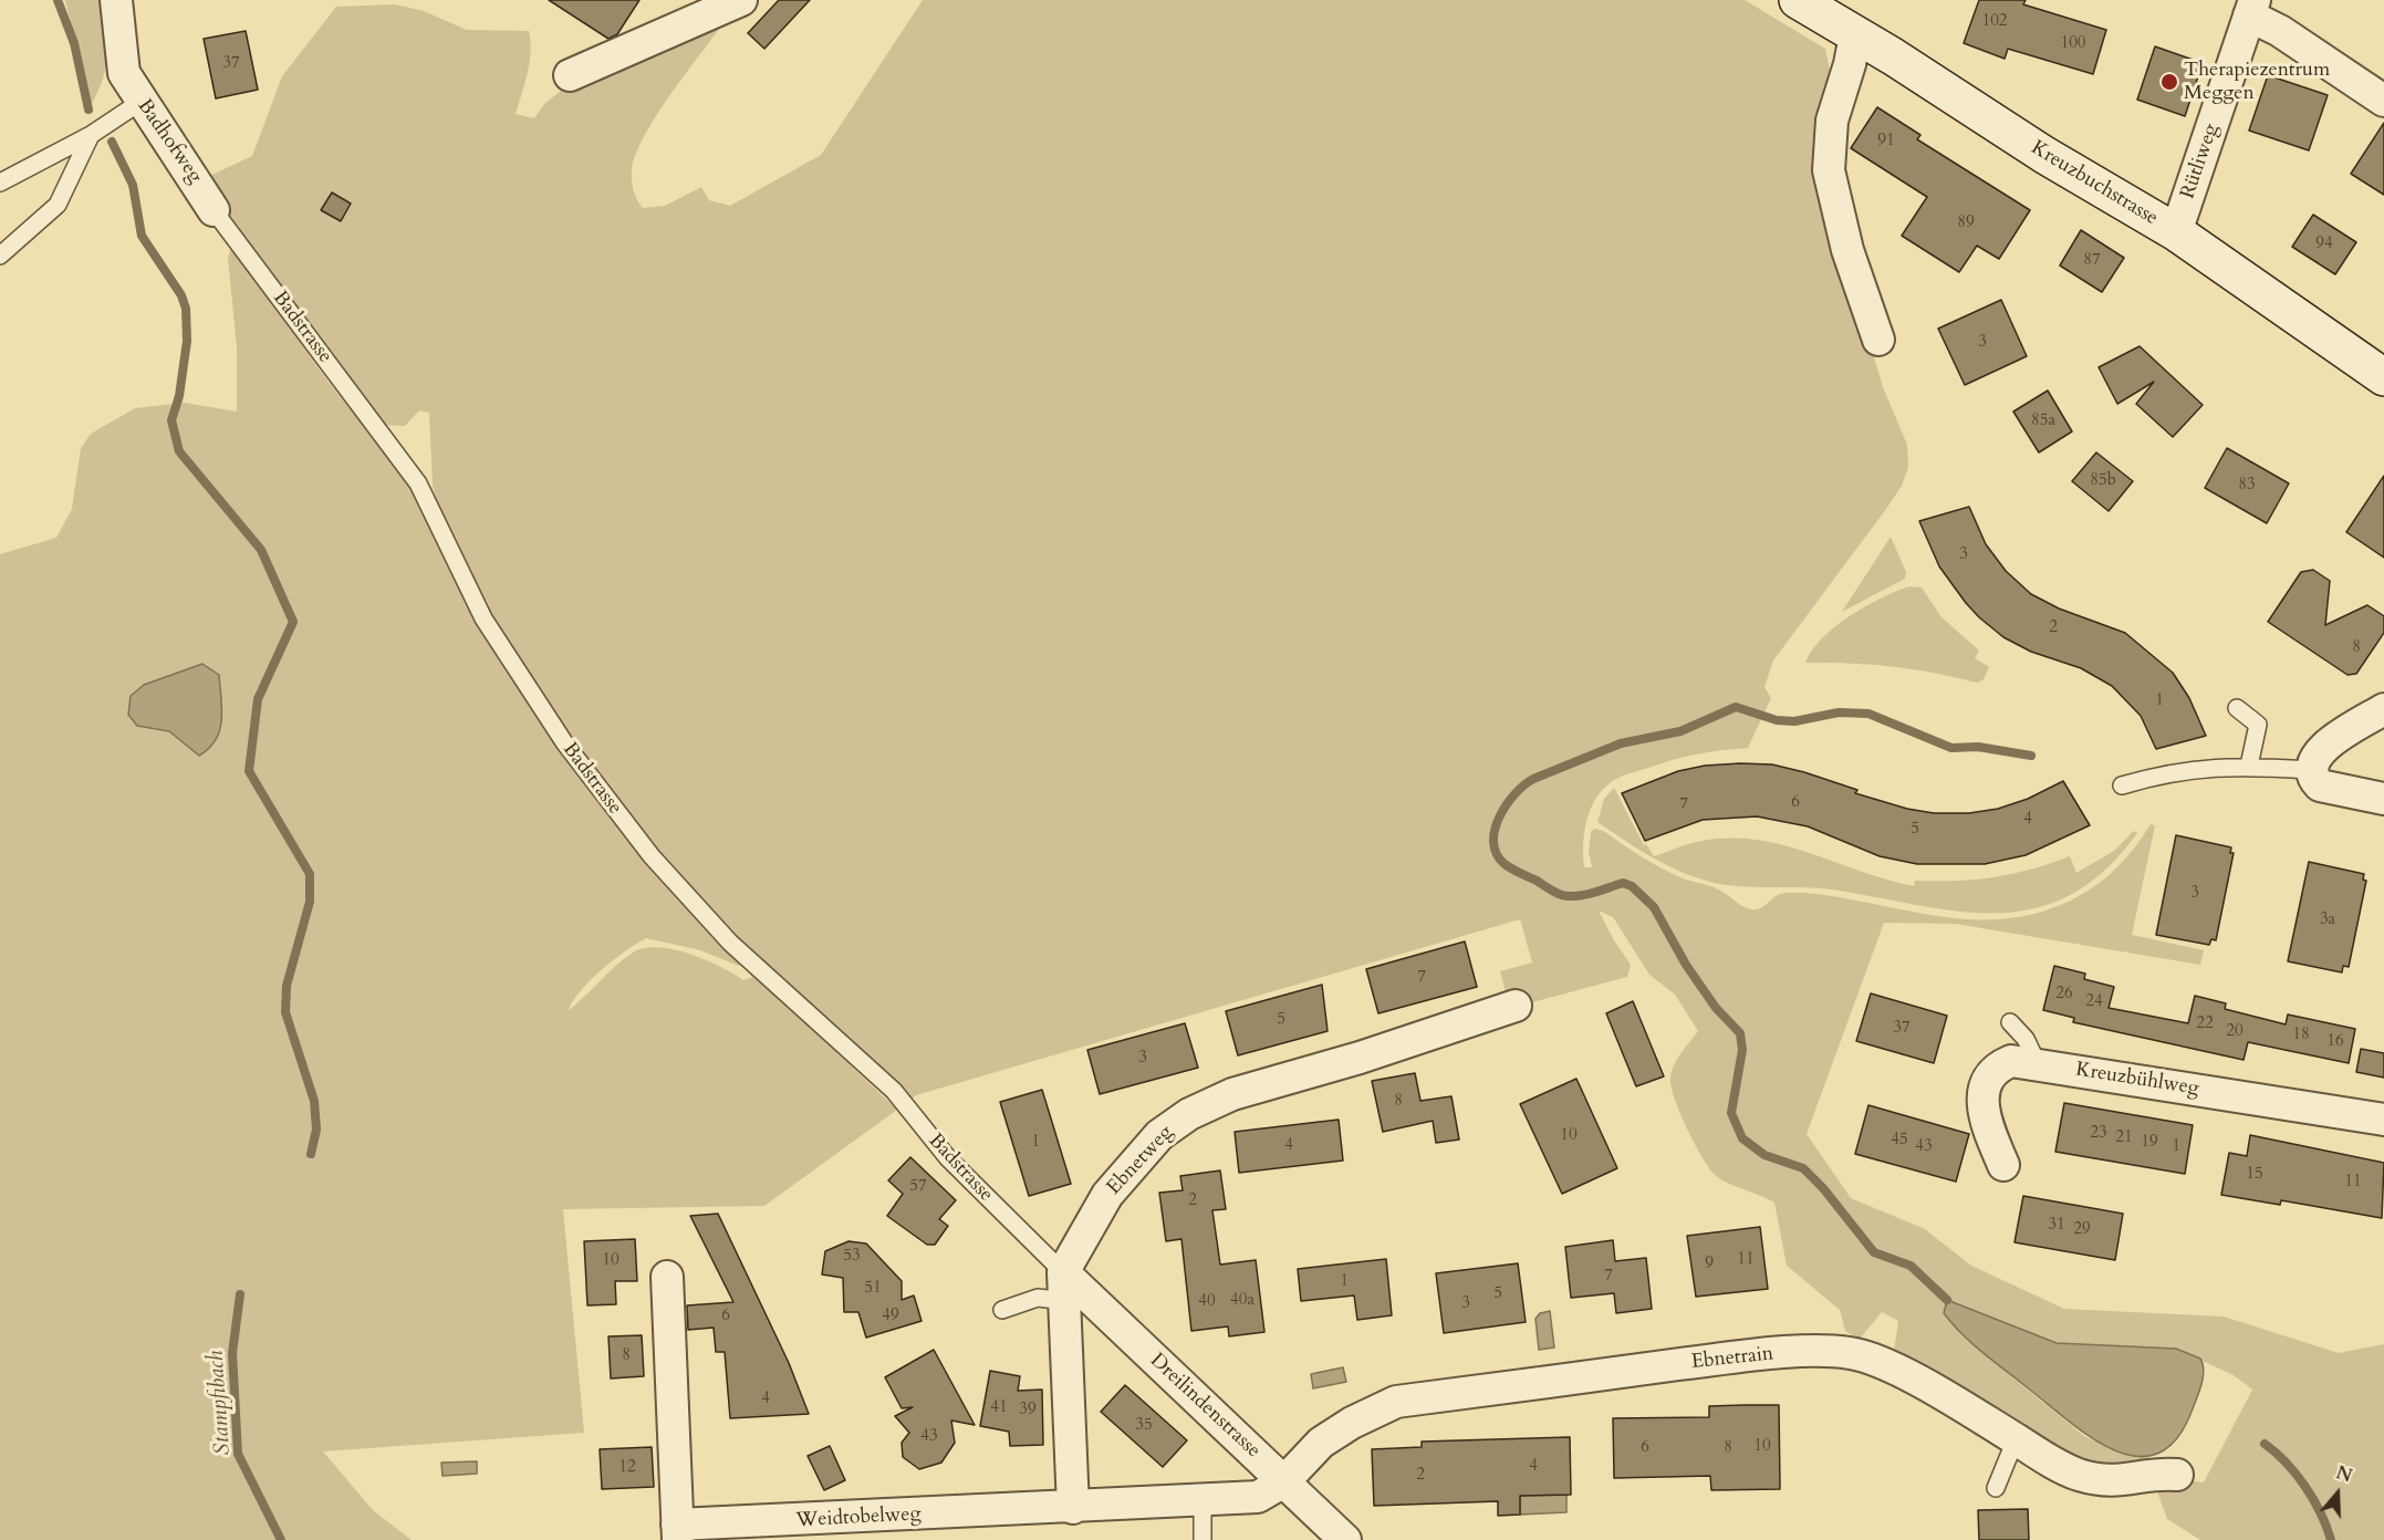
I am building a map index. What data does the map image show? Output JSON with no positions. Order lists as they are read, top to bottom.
{
  "streets": {
    "street": [
      "Badhofweg",
      "Rütliweg",
      "Kreuzbuchstrasse",
      "Kreuzbühlweg",
      "Ebnetweg",
      "Ebnetrain",
      "Dreilindenstrasse",
      "Weidtobelweg"
    ],
    "lane": ["Badstrasse"]
  },
  "crossings": [
    ["Badhofweg", "Badstrasse"],
    ["Rütliweg", "Kreuzbuchstrasse"],
    ["Badstrasse", "Ebnetweg"],
    ["Badstrasse", "Dreilindenstrasse"],
    ["Ebnetweg", "Dreilindenstrasse"],
    ["Ebnetrain", "Dreilindenstrasse"],
    ["Ebnetrain", "Weidtobelweg"],
    ["Dreilindenstrasse", "Weidtobelweg"]
  ],
  "water": ["Stampfibach"],
  "places": ["Therapiezentrum Meggen"],
  "house_numbers": [
    "102",
    "100",
    "37",
    "91",
    "89",
    "94",
    "87",
    "3",
    "85a",
    "85b",
    "83",
    "3",
    "2",
    "8",
    "1",
    "6",
    "7",
    "4",
    "5",
    "3",
    "3a",
    "7",
    "26",
    "24",
    "5",
    "22",
    "37",
    "20",
    "18",
    "16",
    "3",
    "8",
    "23",
    "10",
    "21",
    "45",
    "1",
    "19",
    "4",
    "43",
    "1",
    "15",
    "11",
    "57",
    "2",
    "31",
    "29",
    "53",
    "11",
    "10",
    "9",
    "7",
    "1",
    "51",
    "5",
    "40a",
    "40",
    "3",
    "6",
    "49",
    "8",
    "4",
    "41",
    "39",
    "35",
    "43",
    "10",
    "6",
    "8",
    "4",
    "12",
    "2"
  ],
  "north": "top"
}
